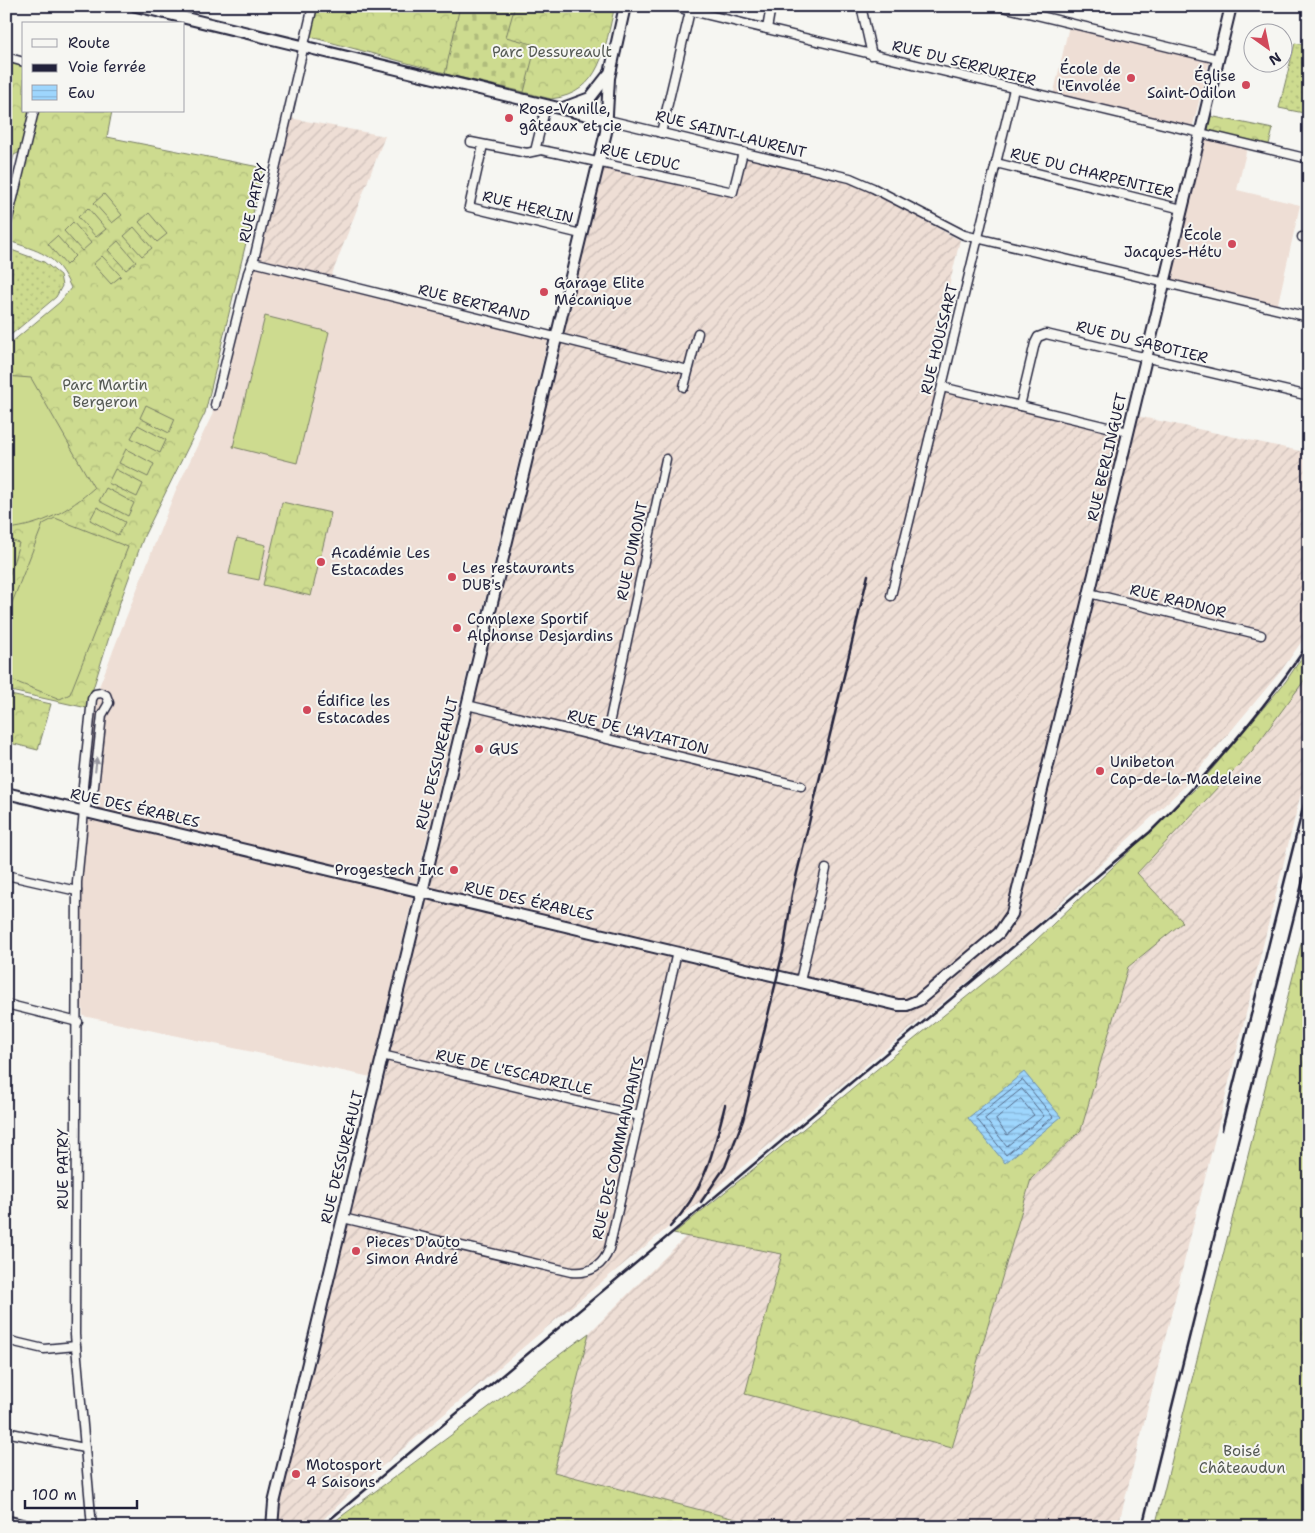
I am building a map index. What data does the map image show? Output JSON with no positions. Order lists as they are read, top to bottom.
{
  "streets": {
    "street": [
      "RUE DU SERRURIER",
      "RUE SAINT-LAURENT",
      "RUE LEDUC",
      "RUE DU CHARPENTIER",
      "RUE PATRY",
      "RUE HERLIN",
      "RUE BERTRAND",
      "RUE HOUSSART",
      "RUE DU SABOTIER",
      "RUE BERLINGUET",
      "RUE DUMONT",
      "RUE RADNOR",
      "RUE DE L'AVIATION",
      "RUE DESSUREAULT",
      "RUE DES ÉRABLES",
      "RUE DE L'ESCADRILLE",
      "RUE DES COMMANDANTS"
    ]
  },
  "crossings": [
    ["RUE DU SERRURIER", "RUE HOUSSART"],
    ["RUE DU SERRURIER", "RUE BERLINGUET"],
    ["RUE SAINT-LAURENT", "RUE LEDUC"],
    ["RUE SAINT-LAURENT", "RUE PATRY"],
    ["RUE SAINT-LAURENT", "RUE HOUSSART"],
    ["RUE SAINT-LAURENT", "RUE BERLINGUET"],
    ["RUE SAINT-LAURENT", "RUE DESSUREAULT"],
    ["RUE LEDUC", "RUE HERLIN"],
    ["RUE LEDUC", "RUE DESSUREAULT"],
    ["RUE DU CHARPENTIER", "RUE HOUSSART"],
    ["RUE DU CHARPENTIER", "RUE BERLINGUET"],
    ["RUE PATRY", "RUE BERTRAND"],
    ["RUE PATRY", "RUE DES ÉRABLES"],
    ["RUE HERLIN", "RUE DESSUREAULT"],
    ["RUE BERTRAND", "RUE DESSUREAULT"],
    ["RUE DU SABOTIER", "RUE BERLINGUET"],
    ["RUE BERLINGUET", "RUE RADNOR"],
    ["RUE BERLINGUET", "RUE DES ÉRABLES"],
    ["RUE DUMONT", "RUE DE L'AVIATION"],
    ["RUE DE L'AVIATION", "RUE DESSUREAULT"],
    ["RUE DESSUREAULT", "RUE DES ÉRABLES"],
    ["RUE DESSUREAULT", "RUE DE L'ESCADRILLE"],
    ["RUE DESSUREAULT", "RUE DES COMMANDANTS"],
    ["RUE DES ÉRABLES", "RUE DES COMMANDANTS"],
    ["RUE DE L'ESCADRILLE", "RUE DES COMMANDANTS"]
  ],
  "parks": ["Parc Dessureault", "Parc Martin Bergeron", "Boisé Châteaudun"],
  "places": [
    "École de l'Envolée",
    "Église Saint-Odilon",
    "Rose-Vanille, gâteaux et cie",
    "École Jacques-Hétu",
    "Garage Elite Mécanique",
    "Académie Les Estacades",
    "Les restaurants DUB's",
    "Complexe Sportif Alphonse Desjardins",
    "Édifice les Estacades",
    "GUS",
    "Unibeton Cap-de-la-Madeleine",
    "Progestech Inc",
    "Pieces D'auto Simon André",
    "Motosport 4 Saisons"
  ],
  "legend": ["Route", "Voie ferrée", "Eau"],
  "scale_bar": "100 m",
  "north": "bottom right"
}
